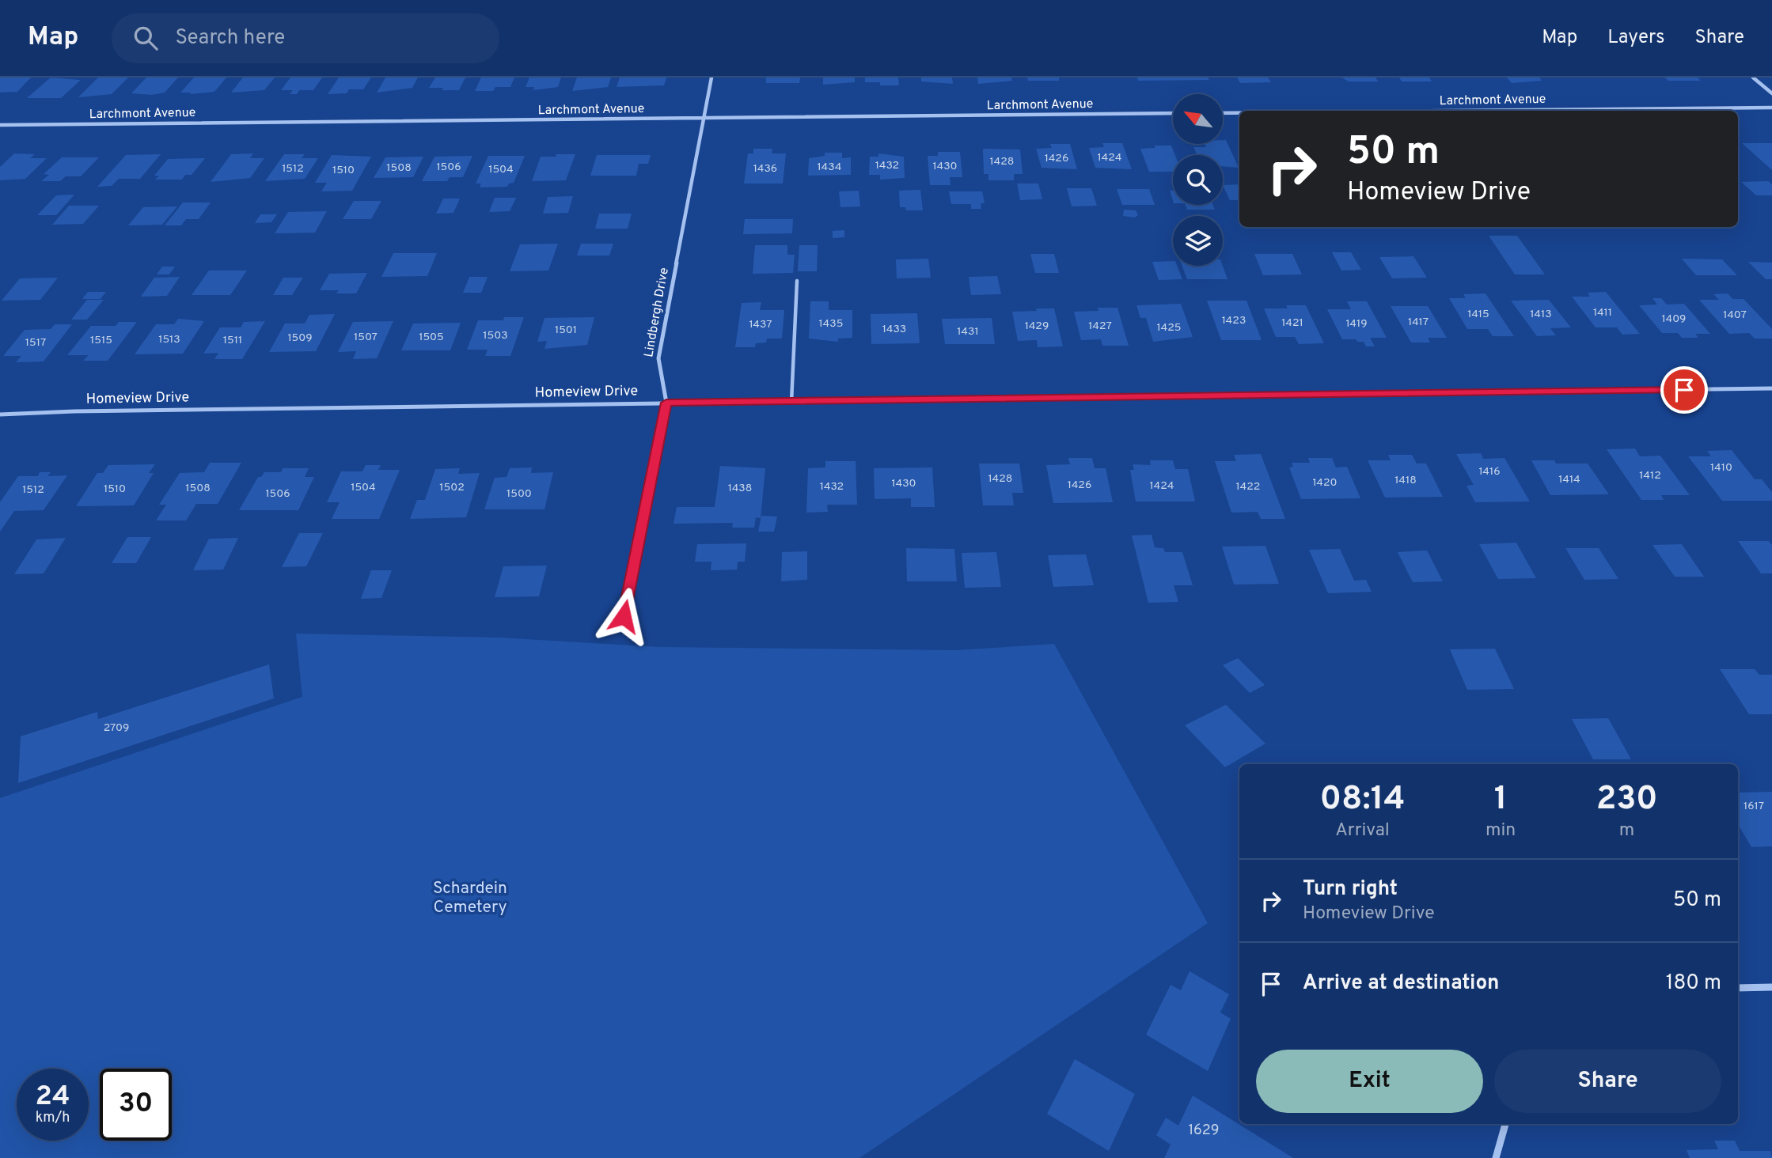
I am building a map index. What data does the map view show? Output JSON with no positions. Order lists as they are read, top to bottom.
{
  "streets": {
    "street": ["Larchmont Avenue", "Lindbergh Drive", "Homeview Drive"]
  },
  "crossings": [
    ["Larchmont Avenue", "Lindbergh Drive"],
    ["Lindbergh Drive", "Homeview Drive"]
  ],
  "parks": ["Schardein Cemetery"],
  "house_numbers": [
    "1424",
    "1426",
    "1428",
    "1432",
    "1430",
    "1506",
    "1434",
    "1508",
    "1512",
    "1436",
    "1504",
    "1510",
    "1411",
    "1415",
    "1413",
    "1407",
    "1409",
    "1423",
    "1417",
    "1421",
    "1435",
    "1419",
    "1437",
    "1429",
    "1427",
    "1425",
    "1433",
    "1501",
    "1431",
    "1503",
    "1507",
    "1505",
    "1509",
    "1513",
    "1515",
    "1511",
    "1517",
    "1410",
    "1416",
    "1412",
    "1428",
    "1414",
    "1418",
    "1420",
    "1430",
    "1426",
    "1424",
    "1432",
    "1422",
    "1504",
    "1502",
    "1508",
    "1438",
    "1510",
    "1512",
    "1506",
    "1500",
    "2709",
    "1617",
    "1629"
  ],
  "north": "top left",
  "page": {
    "header": "Map",
    "search": "Search here",
    "nav": ["Map", "Layers", "Share"],
    "turn": ["50 m", "Homeview Drive"],
    "eta": [
      "08:14",
      "Arrival",
      "1",
      "min",
      "230",
      "m"
    ],
    "list": [
      {
        "name": "Turn right",
        "note": "Homeview Drive",
        "value": "50 m"
      },
      {
        "name": "Arrive at destination",
        "value": "180 m"
      }
    ],
    "buttons": ["Exit", "Share"],
    "speed": "24 km/h",
    "limit": "30"
  }
}
